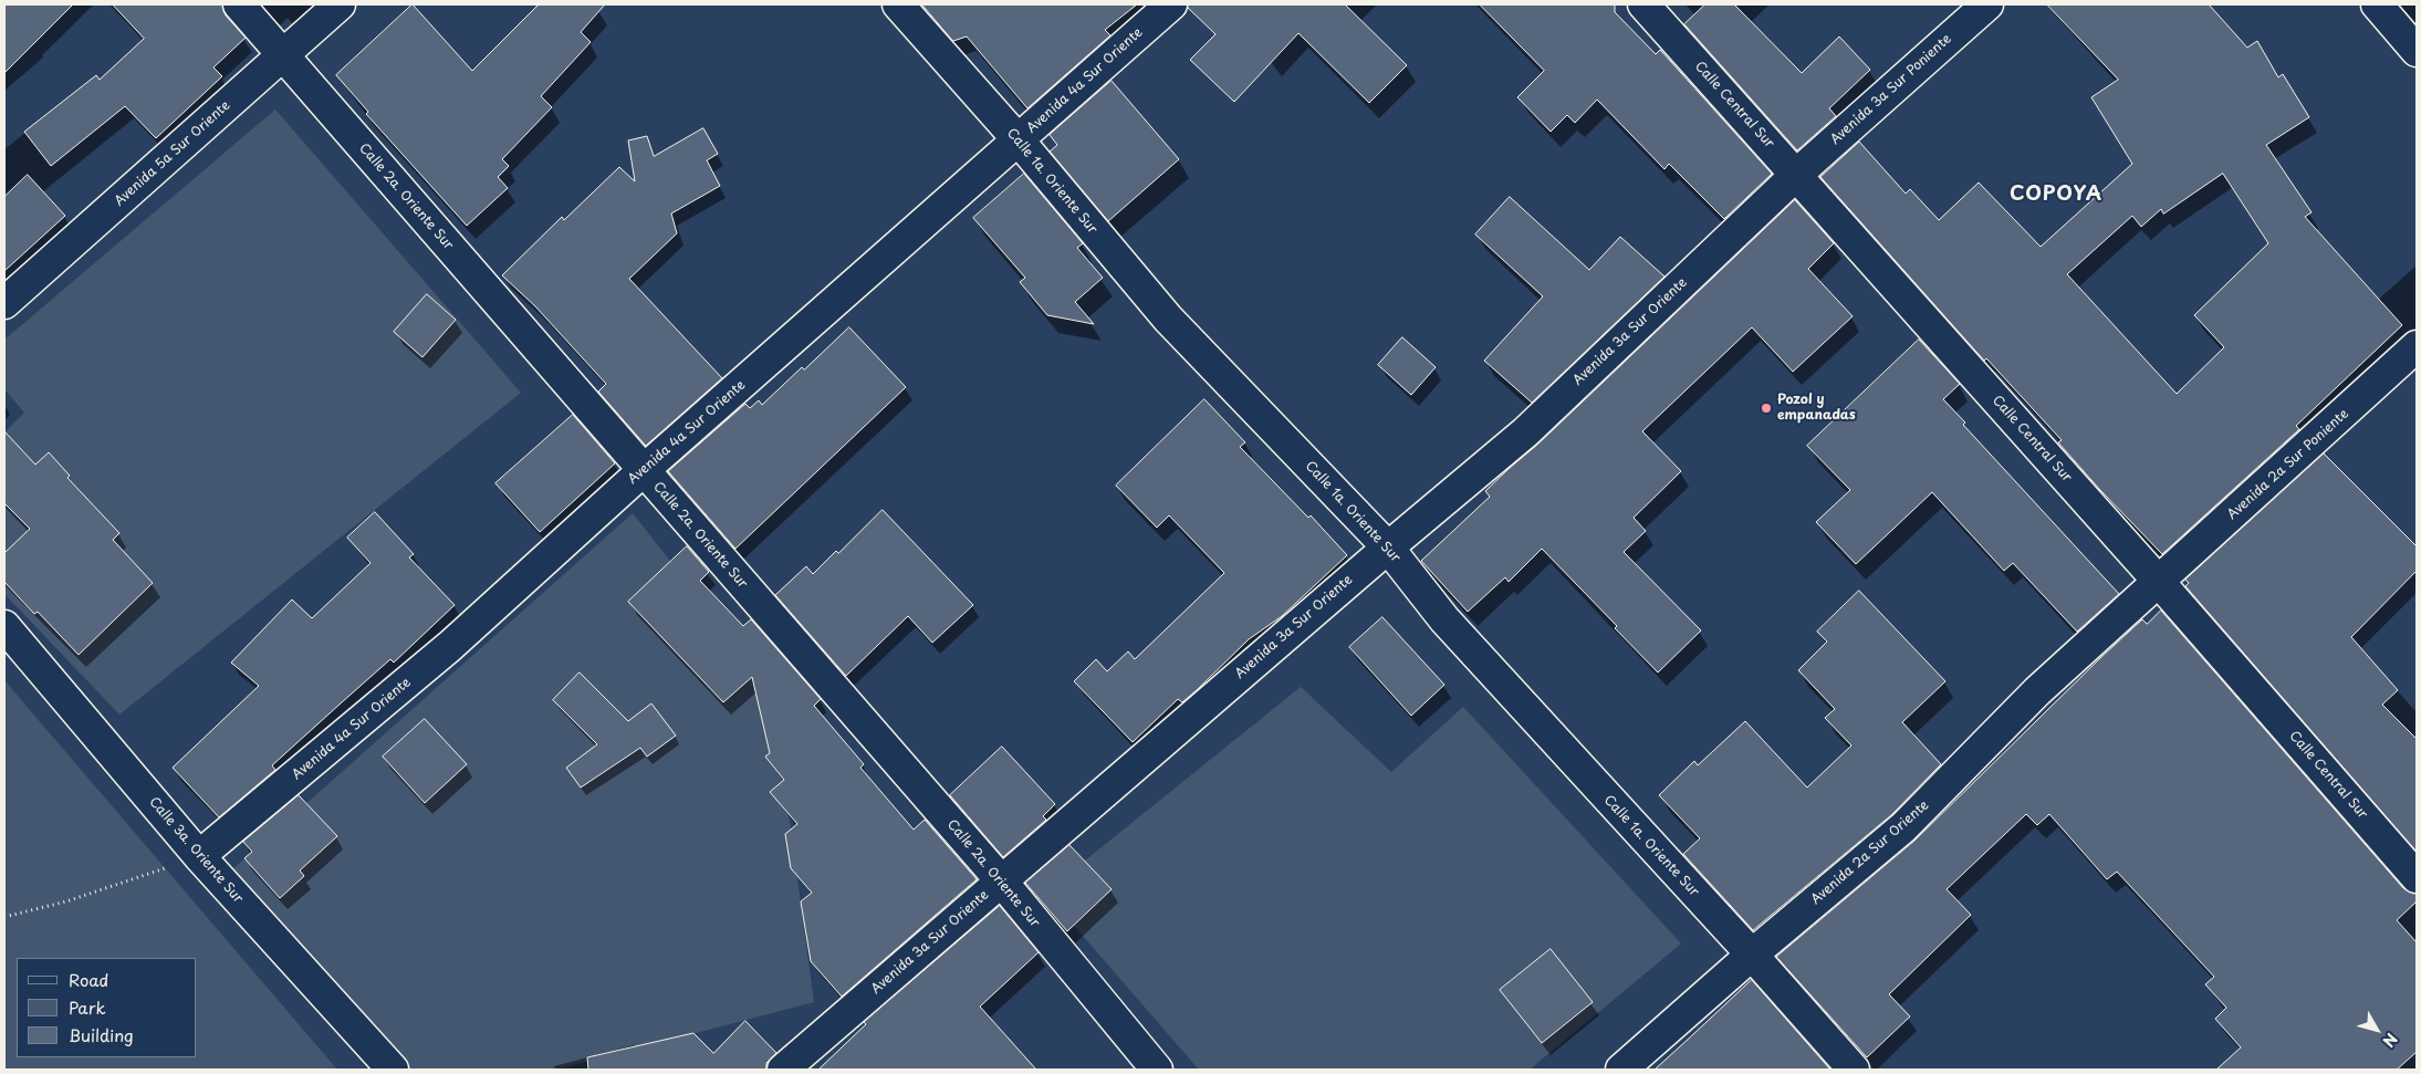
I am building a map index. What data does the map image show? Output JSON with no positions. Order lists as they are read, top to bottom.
{
  "streets": {
    "street": [
      "Avenida 4a Sur Oriente",
      "Avenida 3a Sur Poniente",
      "Calle Central Sur",
      "Avenida 5a Sur Oriente",
      "Calle 1a. Oriente Sur",
      "Calle 2a. Oriente Sur",
      "Avenida 3a Sur Oriente",
      "Avenida 2a Sur Poniente",
      "Calle 3a. Oriente Sur",
      "Avenida 2a Sur Oriente"
    ]
  },
  "crossings": [
    ["Avenida 4a Sur Oriente", "Calle 1a. Oriente Sur"],
    ["Avenida 4a Sur Oriente", "Calle 2a. Oriente Sur"],
    ["Avenida 4a Sur Oriente", "Calle 3a. Oriente Sur"],
    ["Avenida 3a Sur Poniente", "Calle Central Sur"],
    ["Avenida 3a Sur Poniente", "Avenida 3a Sur Oriente"],
    ["Calle Central Sur", "Avenida 3a Sur Oriente"],
    ["Calle Central Sur", "Avenida 2a Sur Poniente"],
    ["Calle Central Sur", "Avenida 2a Sur Oriente"],
    ["Avenida 5a Sur Oriente", "Calle 2a. Oriente Sur"],
    ["Calle 1a. Oriente Sur", "Avenida 3a Sur Oriente"],
    ["Calle 1a. Oriente Sur", "Avenida 2a Sur Oriente"],
    ["Calle 2a. Oriente Sur", "Avenida 3a Sur Oriente"],
    ["Avenida 2a Sur Poniente", "Avenida 2a Sur Oriente"]
  ],
  "districts": ["COPOYA"],
  "places": ["Pozol y empanadas"],
  "legend": ["Road", "Park", "Building"],
  "north": "bottom right"
}
